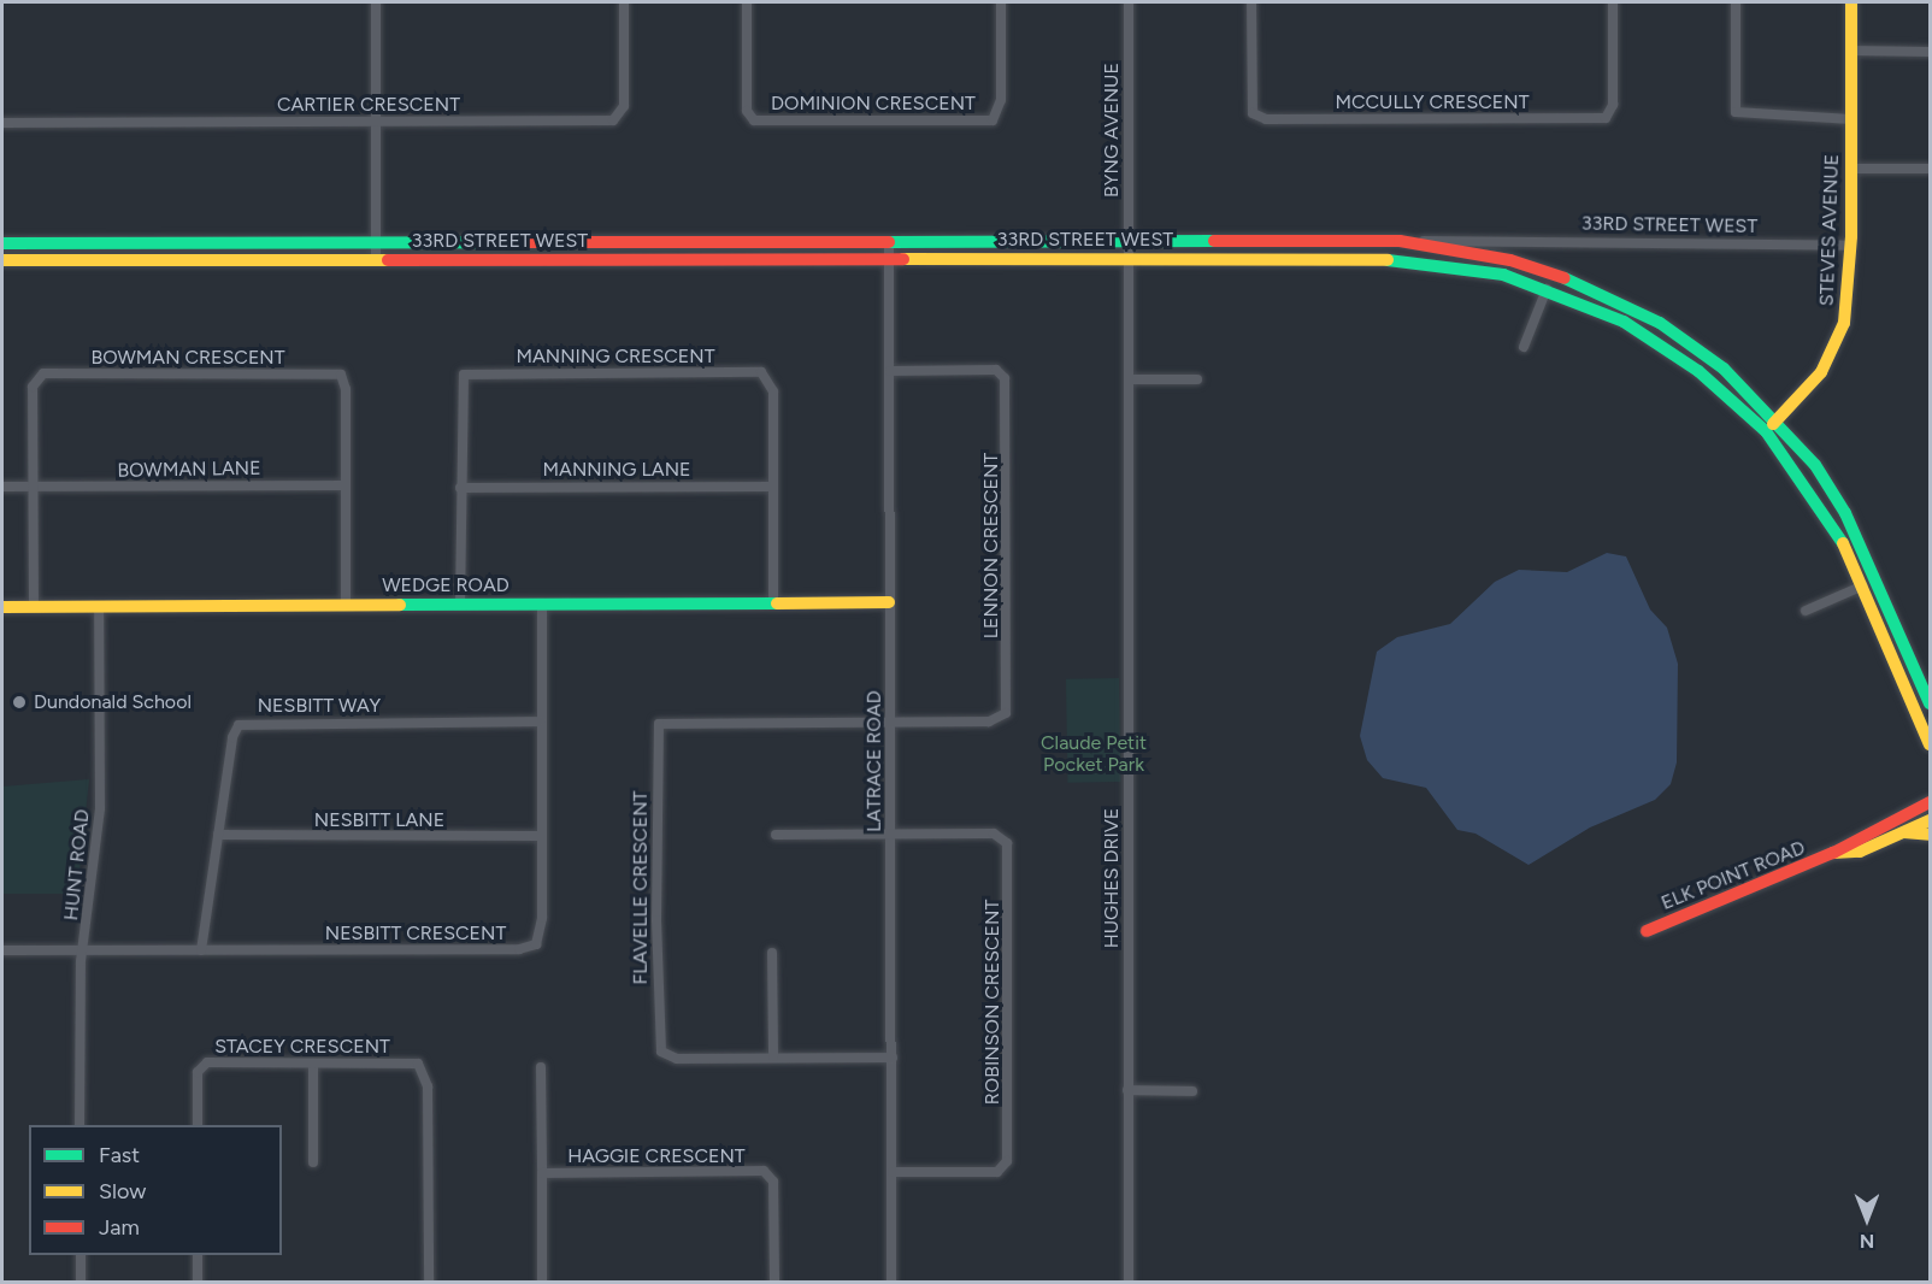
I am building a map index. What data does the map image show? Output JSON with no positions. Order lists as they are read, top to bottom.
{
  "streets": {
    "main road": [
      "33RD STREET WEST",
      "STEVES AVENUE",
      "WEDGE ROAD",
      "ELK POINT ROAD"
    ],
    "street": [
      "MCCULLY CRESCENT",
      "DOMINION CRESCENT",
      "CARTIER CRESCENT",
      "BYNG AVENUE",
      "MANNING CRESCENT",
      "BOWMAN CRESCENT",
      "BOWMAN LANE",
      "MANNING LANE",
      "LENNON CRESCENT",
      "NESBITT WAY",
      "LATRACE ROAD",
      "NESBITT LANE",
      "HUNT ROAD",
      "HUGHES DRIVE",
      "FLAVELLE CRESCENT",
      "NESBITT CRESCENT",
      "ROBINSON CRESCENT",
      "STACEY CRESCENT",
      "HAGGIE CRESCENT"
    ]
  },
  "crossings": [
    ["BYNG AVENUE", "33RD STREET WEST"],
    ["BYNG AVENUE", "HUGHES DRIVE"],
    ["33RD STREET WEST", "STEVES AVENUE"],
    ["33RD STREET WEST", "LATRACE ROAD"],
    ["33RD STREET WEST", "HUGHES DRIVE"],
    ["MANNING CRESCENT", "MANNING LANE"],
    ["MANNING CRESCENT", "WEDGE ROAD"],
    ["BOWMAN CRESCENT", "BOWMAN LANE"],
    ["BOWMAN CRESCENT", "WEDGE ROAD"],
    ["LENNON CRESCENT", "LATRACE ROAD"],
    ["LENNON CRESCENT", "FLAVELLE CRESCENT"],
    ["WEDGE ROAD", "LATRACE ROAD"],
    ["WEDGE ROAD", "HUNT ROAD"],
    ["WEDGE ROAD", "NESBITT CRESCENT"],
    ["NESBITT WAY", "NESBITT LANE"],
    ["NESBITT WAY", "NESBITT CRESCENT"],
    ["LATRACE ROAD", "FLAVELLE CRESCENT"],
    ["LATRACE ROAD", "ROBINSON CRESCENT"],
    ["NESBITT LANE", "NESBITT CRESCENT"],
    ["HUNT ROAD", "NESBITT CRESCENT"]
  ],
  "parks": ["Claude Petit Pocket Park"],
  "places": ["Dundonald School"],
  "legend": ["Fast", "Slow", "Jam"],
  "north": "bottom"
}
